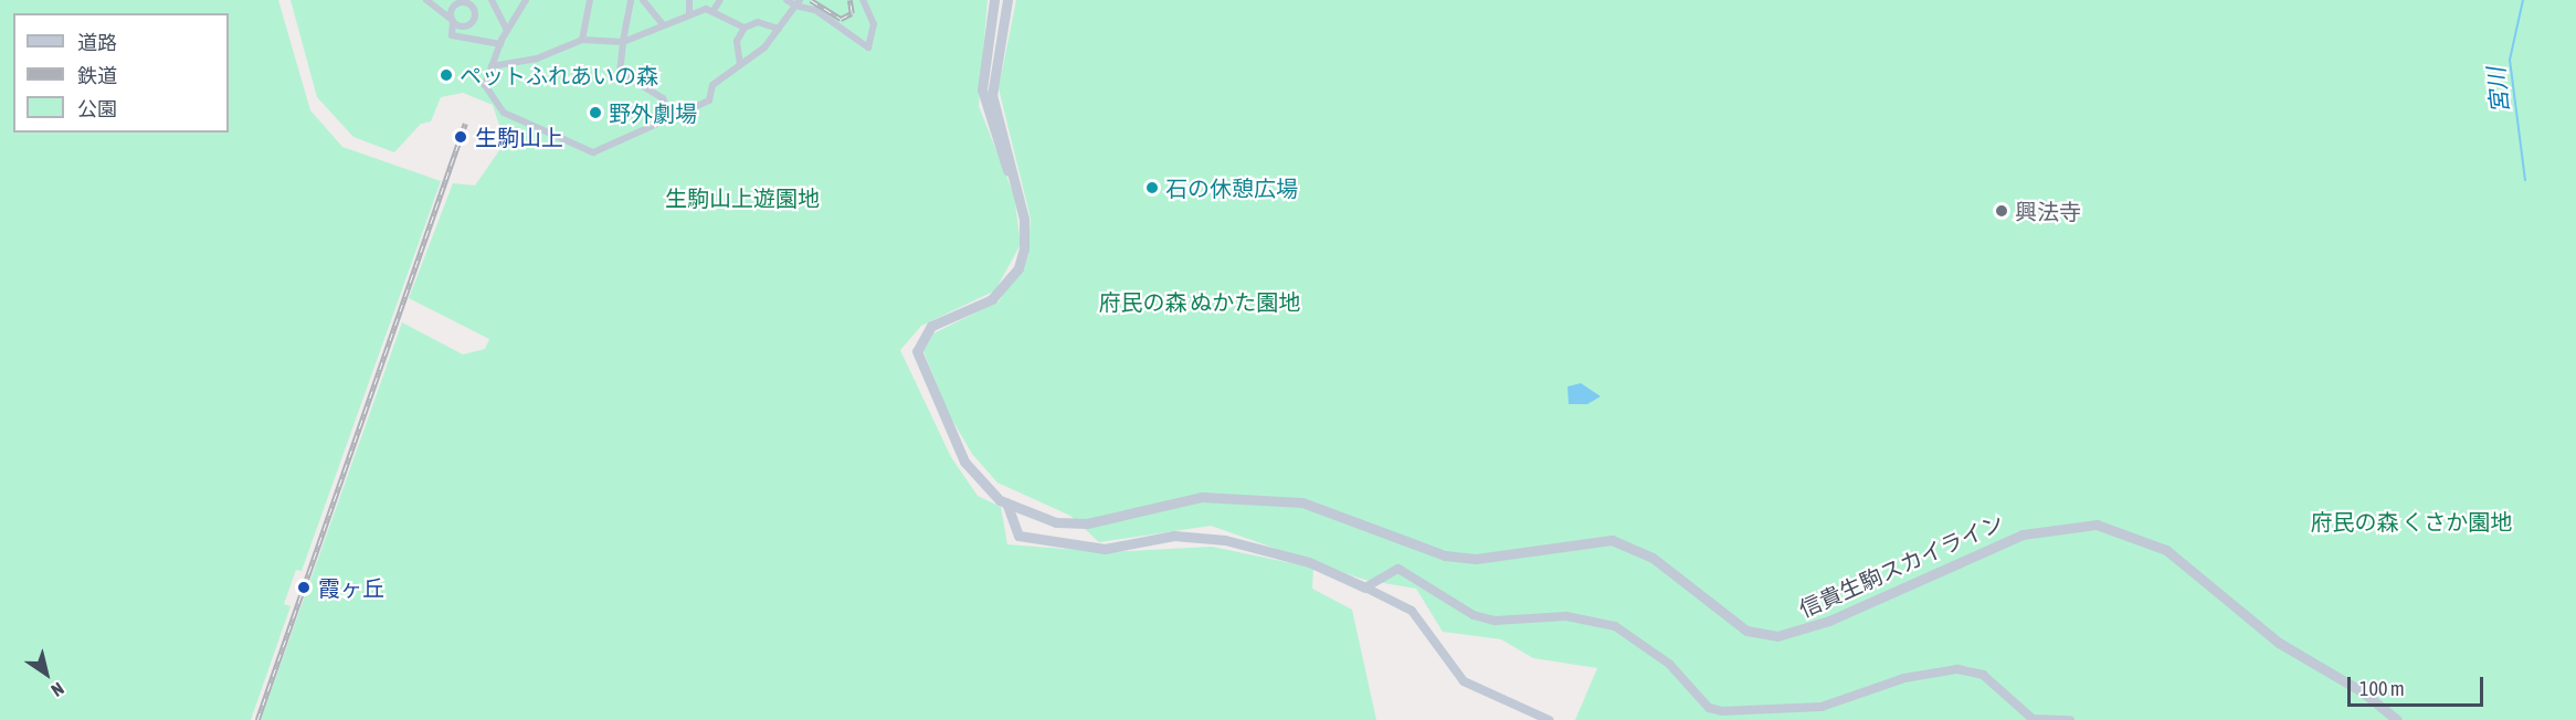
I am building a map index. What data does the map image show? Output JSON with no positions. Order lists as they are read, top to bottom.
{
  "streets": {
    "street": ["信貴生駒スカイライン"]
  },
  "water": ["宮川"],
  "parks": ["生駒山上遊園地", "府民の森 ぬかた園地", "府民の森 くさか園地"],
  "places": [
    "ペットふれあいの森",
    "野外劇場",
    "生駒山上",
    "石の休憩広場",
    "興法寺",
    "霞ヶ丘"
  ],
  "legend": ["道路", "鉄道", "公園"],
  "scale_bar": "100 m",
  "north": "bottom right"
}
